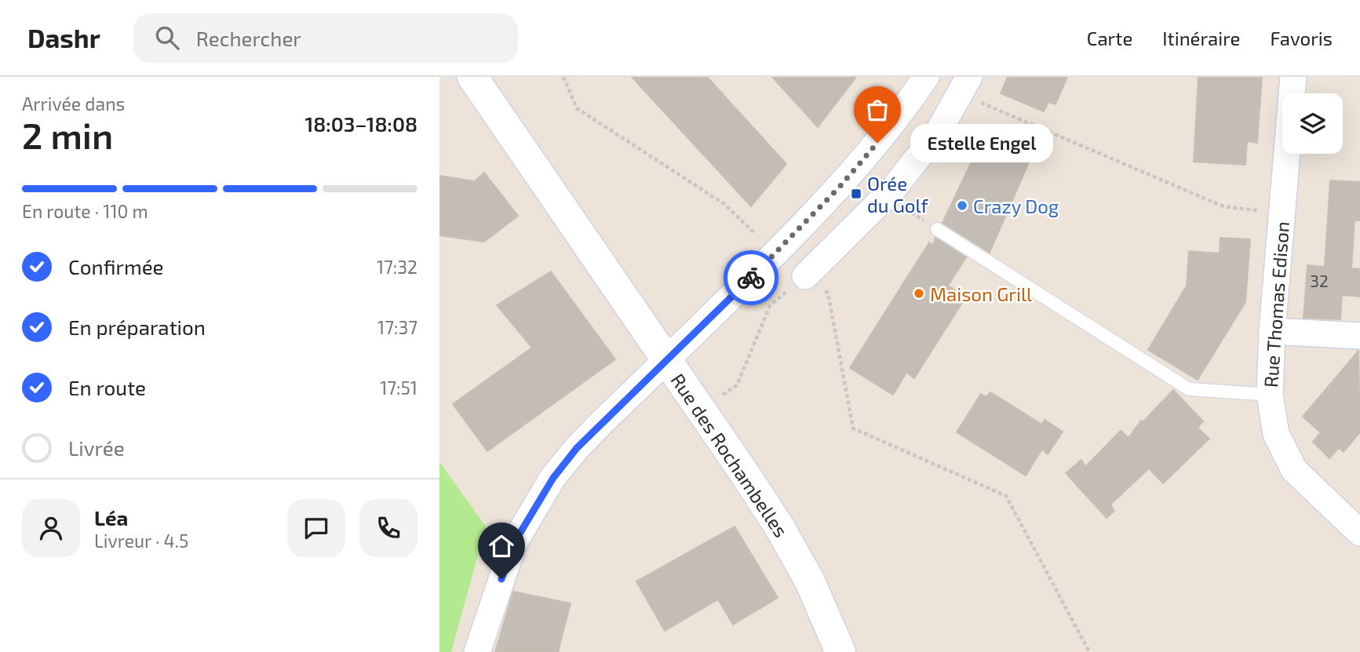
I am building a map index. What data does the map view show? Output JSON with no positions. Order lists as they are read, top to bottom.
{
  "streets": {
    "main road": ["Rue des Rochambelles"],
    "street": ["Rue Thomas Edison"]
  },
  "places": {
    "other": ["Estelle Engel", "Crazy Dog", "Maison Grill"],
    "transit": ["Orée du Golf"]
  },
  "house_numbers": ["32"],
  "page": {
    "header": "Dashr",
    "search": "Rechercher",
    "nav": ["Carte", "Itinéraire", "Favoris"],
    "heading": ["2 min", "Arrivée dans", "18:03–18:08"],
    "panel": ["Léa", "Livreur · 4.5"],
    "bubble": "Estelle Engel",
    "bar": "En route · 110 m",
    "list": [
      ["Confirmée", "17:32"],
      ["En préparation", "17:37"],
      ["En route", "17:51"],
      "Livrée"
    ]
  }
}
